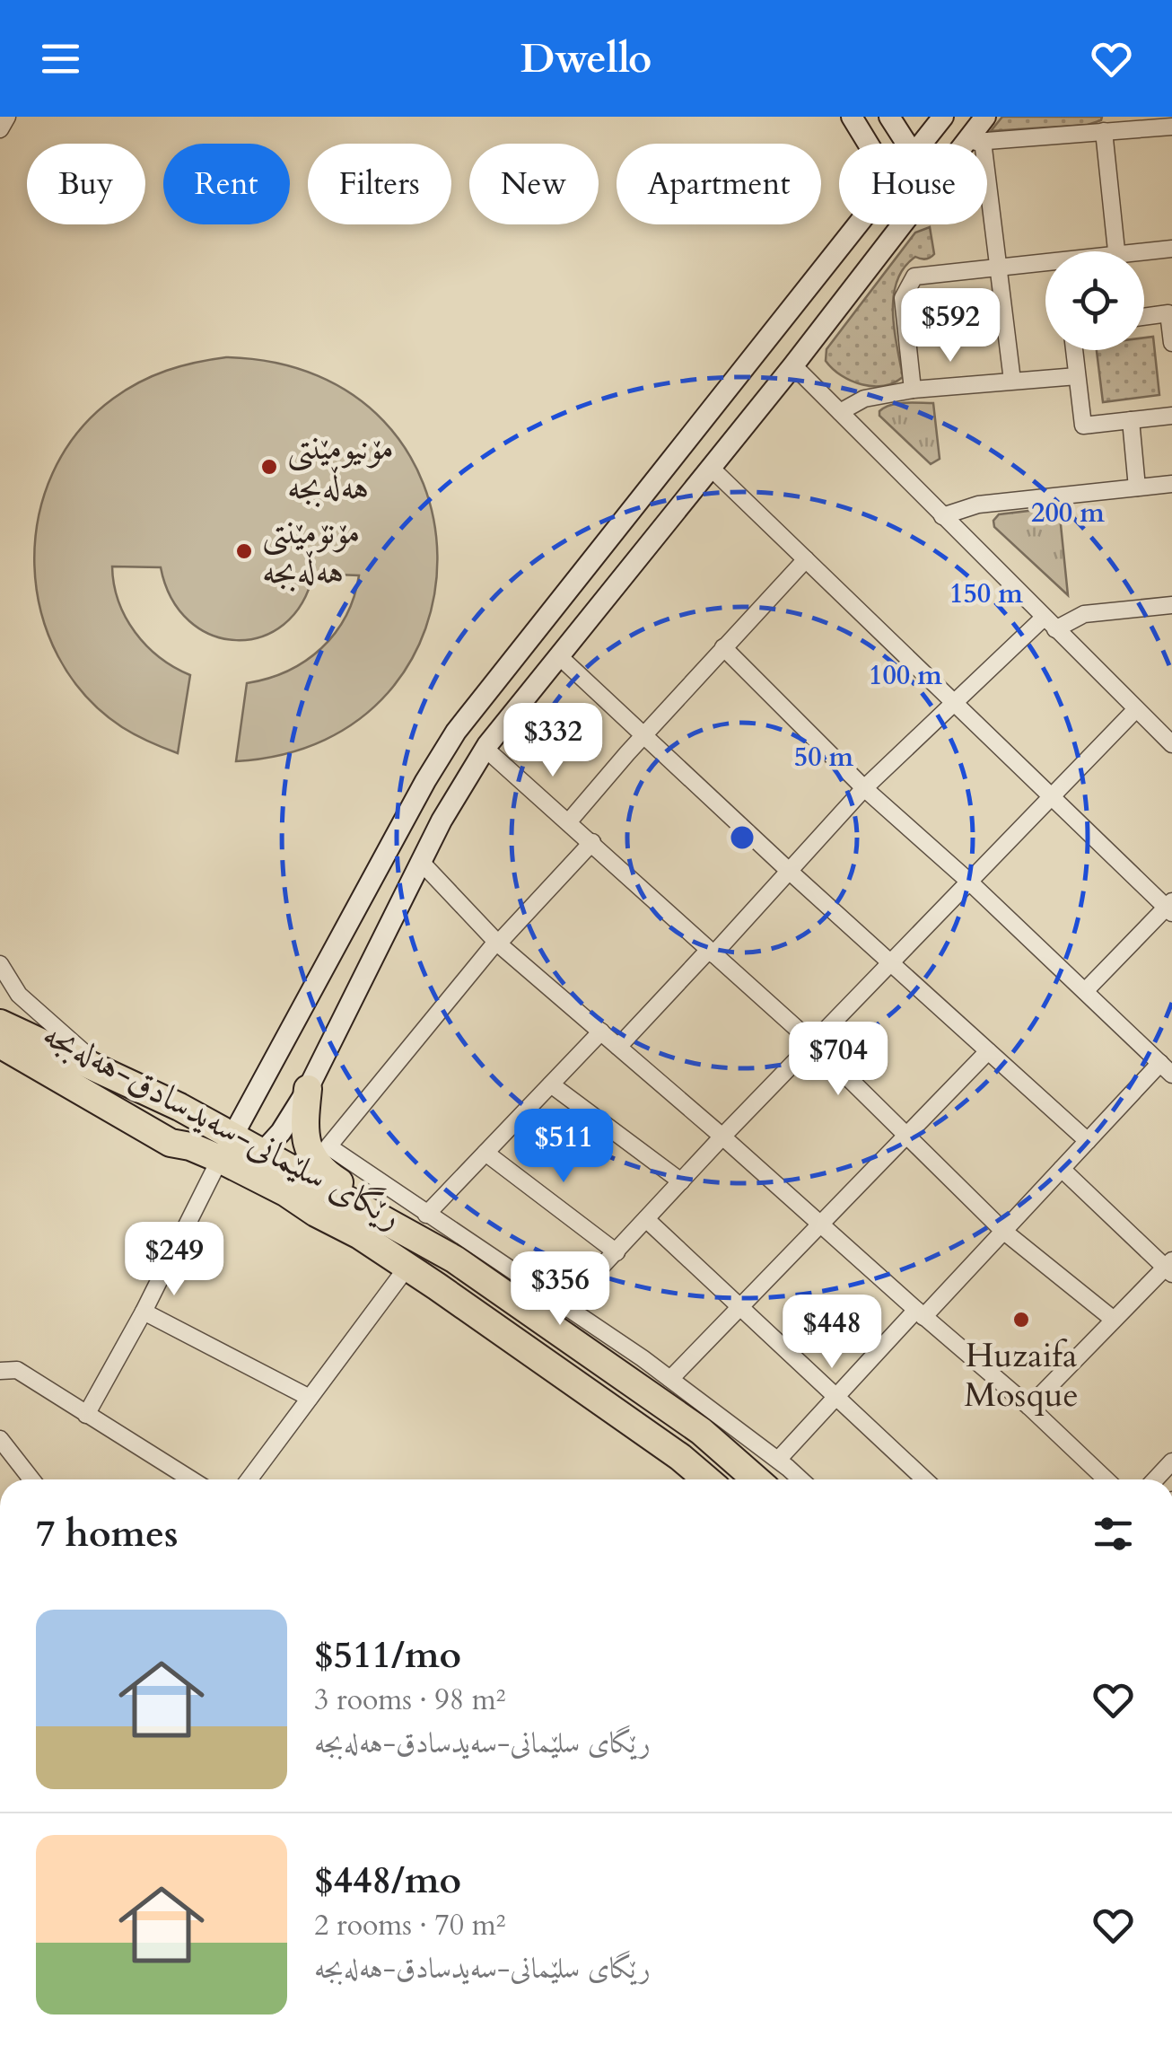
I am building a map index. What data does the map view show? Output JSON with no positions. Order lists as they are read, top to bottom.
{
  "streets": {
    "highway": ["رێگای سلێمانی-سەیدسادق-هەلەبجە"]
  },
  "places": ["مۆنیومێنتی هەڵەبجە", "مۆنۆمێنتی هەڵەبجە", "Huzaifa Mosque"],
  "page": {
    "header": "Dwello",
    "chip": [
      "Buy",
      "Rent",
      "Filters",
      "New",
      "Apartment",
      "House"
    ],
    "price": [
      "$592",
      "$332",
      "$704",
      "$511",
      "$249",
      "$356",
      "$448"
    ],
    "heading": "7 homes",
    "list": [
      {
        "name": "$511/mo",
        "note": "3 rooms · 98 m² · رێگای سلێمانی-سەیدسادق-هەلەبجە"
      },
      {
        "name": "$448/mo",
        "note": "2 rooms · 70 m² · رێگای سلێمانی-سەیدسادق-هەلەبجە"
      }
    ]
  },
  "rings": [
    "200 m",
    "150 m",
    "100 m",
    "50 m"
  ]
}
